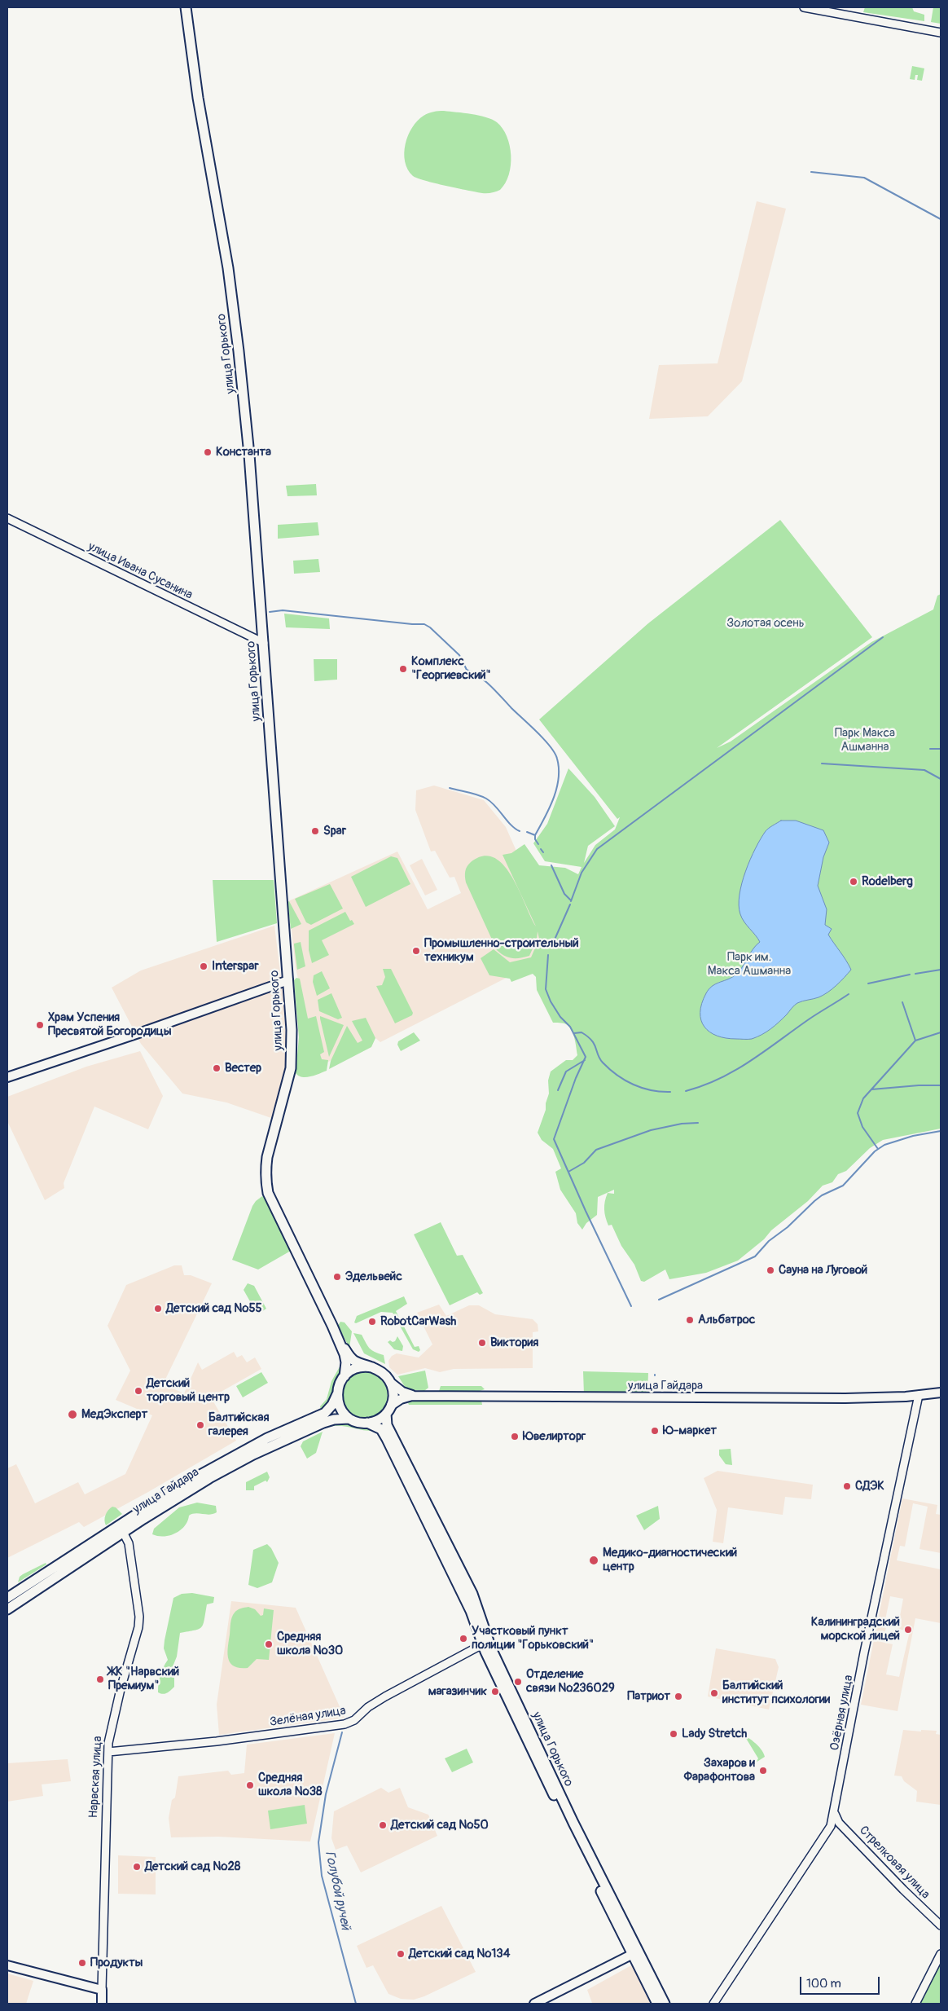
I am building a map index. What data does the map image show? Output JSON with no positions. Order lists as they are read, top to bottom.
{
  "streets": {
    "main road": ["улица Горького", "улица Гайдара", "Нарвская улица"],
    "street": [
      "улица Ивана Сусанина",
      "Озёрная улица",
      "Зелёная улица",
      "Стрелковая улица"
    ]
  },
  "crossings": [
    ["улица Горького", "улица Ивана Сусанина"],
    ["улица Горького", "улица Гайдара"],
    ["улица Горького", "Зелёная улица"],
    ["улица Гайдара", "Озёрная улица"],
    ["улица Гайдара", "Нарвская улица"],
    ["Озёрная улица", "Стрелковая улица"],
    ["Зелёная улица", "Нарвская улица"]
  ],
  "water": ["Голубой ручей"],
  "parks": ["Золотая осень", "Парк Макса Ашманна", "Парк им. Макса Ашманна"],
  "places": [
    "Константа",
    "Комплекс \"Георгиевский\"",
    "Spar",
    "Rodelberg",
    "Промышленно-строительный техникум",
    "Interspar",
    "Храм Успения Пресвятой Богородицы",
    "Вестер",
    "Сауна на Луговой",
    "Эдельвейс",
    "Детский сад №55",
    "Альбатрос",
    "RobotCarWash",
    "Виктория",
    "Детский торговый центр",
    "МедЭксперт",
    "Балтийская галерея",
    "Ю-маркет",
    "Ювелирторг",
    "СДЭК",
    "Медико-диагностический центр",
    "Калининградский морской лицей",
    "Участковый пункт полиции \"Горьковский\"",
    "Средняя школа №30",
    "ЖК \"Нарвский Премиум\"",
    "Отделение связи №236029",
    "магазинчик",
    "Балтийский институт психологии",
    "Патриот",
    "Lady Stretch",
    "Захаров и Фарафонтова",
    "Средняя школа №38",
    "Детский сад №50",
    "Детский сад №28",
    "Детский сад №134",
    "Продукты"
  ],
  "scale_bar": "100 m"
}
